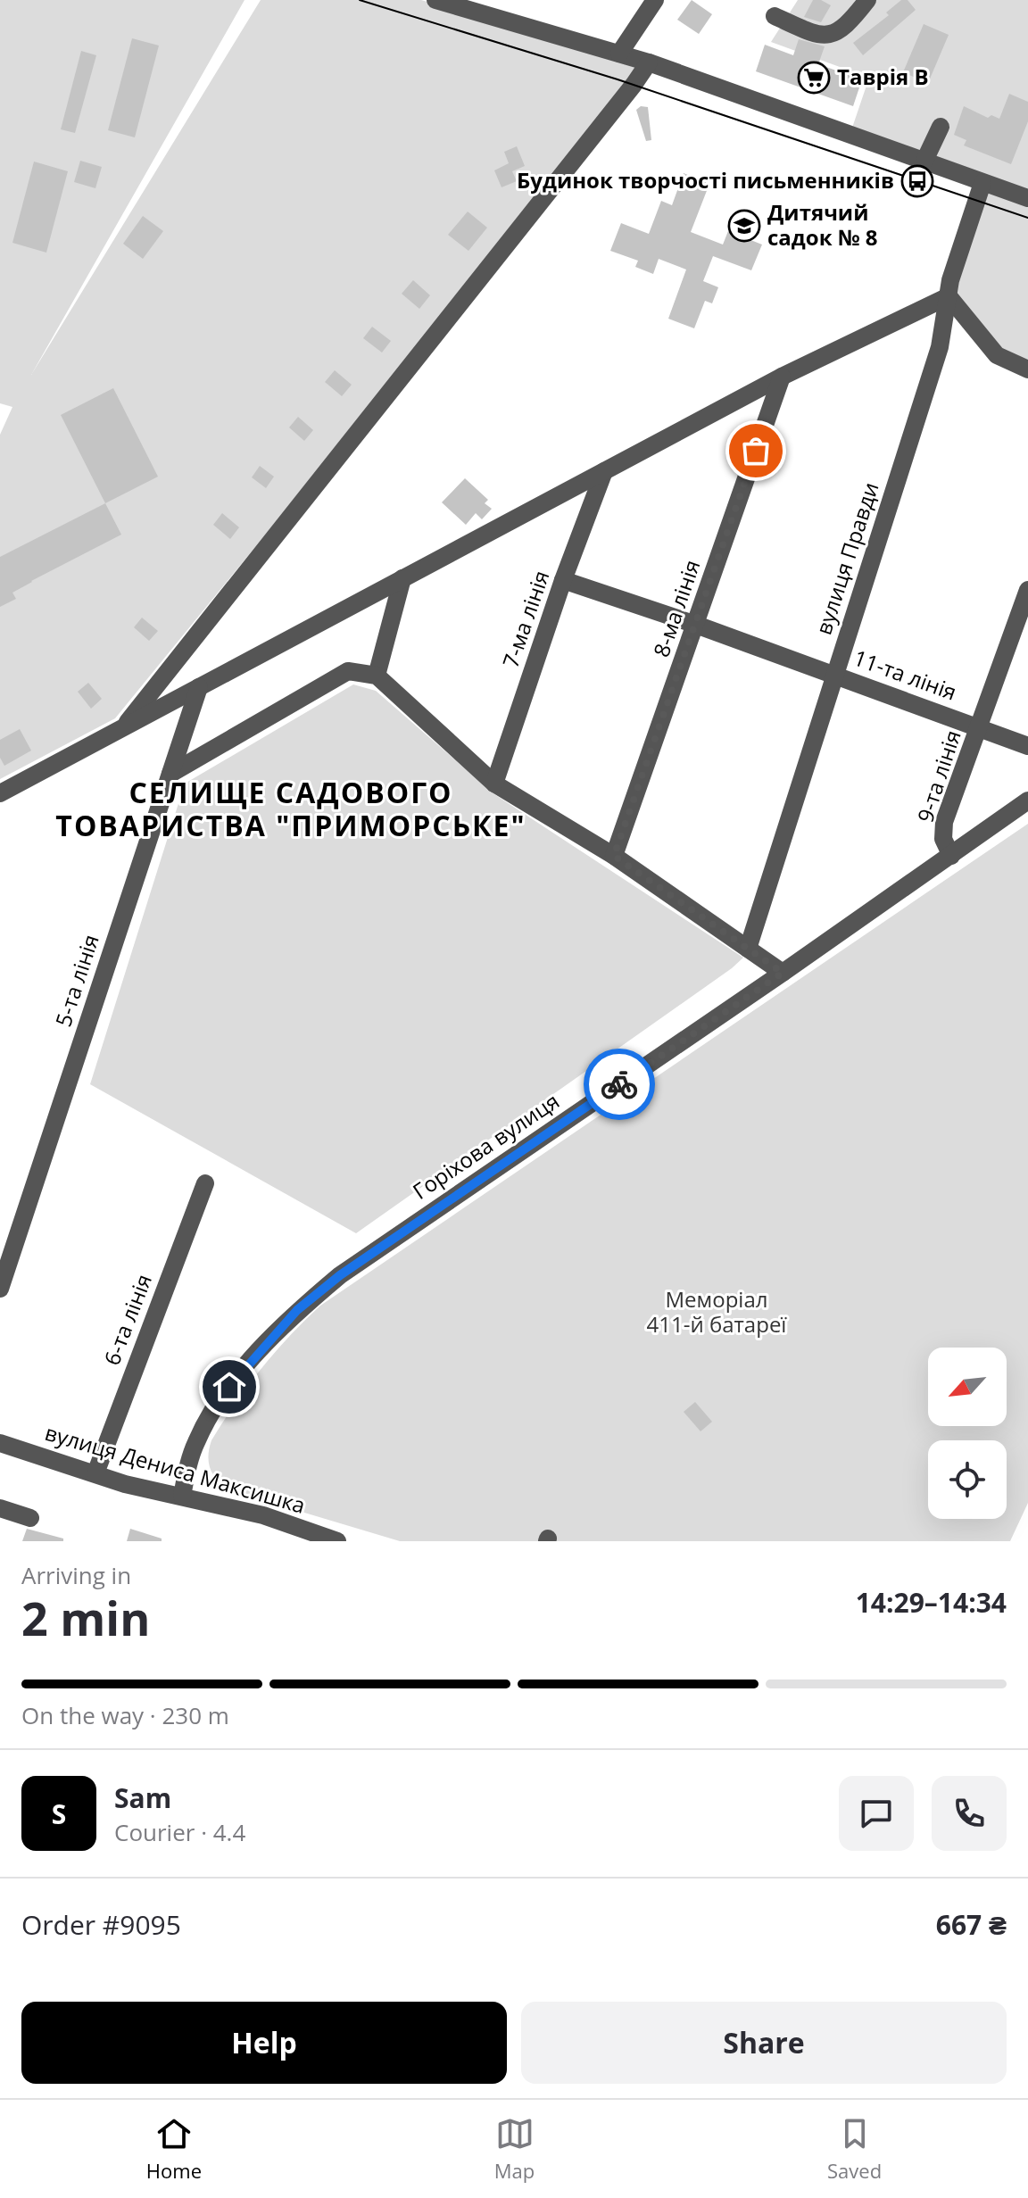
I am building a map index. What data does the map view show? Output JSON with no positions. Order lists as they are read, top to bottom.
{
  "streets": {
    "street": [
      "вулиця Правди",
      "8-ма лінія",
      "7-ма лінія",
      "11-та лінія",
      "9-та лінія",
      "5-та лінія",
      "Горіхова вулиця",
      "6-та лінія",
      "вулиця Дениса Максишка"
    ]
  },
  "crossings": [
    ["вулиця Правди", "11-та лінія"],
    ["8-ма лінія", "11-та лінія"],
    ["7-ма лінія", "11-та лінія"],
    ["11-та лінія", "9-та лінія"],
    ["9-та лінія", "Горіхова вулиця"],
    ["Горіхова вулиця", "вулиця Дениса Максишка"],
    ["6-та лінія", "вулиця Дениса Максишка"]
  ],
  "districts": ["СЕЛИЩЕ САДОВОГО ТОВАРИСТВА \"ПРИМОРСЬКЕ\""],
  "parks": ["Меморіал 411-й батареї"],
  "places": {
    "supermarket": ["Таврія В"],
    "bus stop": ["Будинок творчості письменників"],
    "school or university": ["Дитячий садок № 8"]
  },
  "north": "bottom left",
  "page": {
    "heading": ["2 min", "Arriving in", "14:29–14:34"],
    "panel": [
      "Sam",
      "Courier · 4.4",
      "Order #9095",
      "667 ₴"
    ],
    "bar": "On the way · 230 m",
    "round": "S",
    "buttons": ["Help", "Share"],
    "tabs": ["Home", "Map", "Saved"]
  }
}
